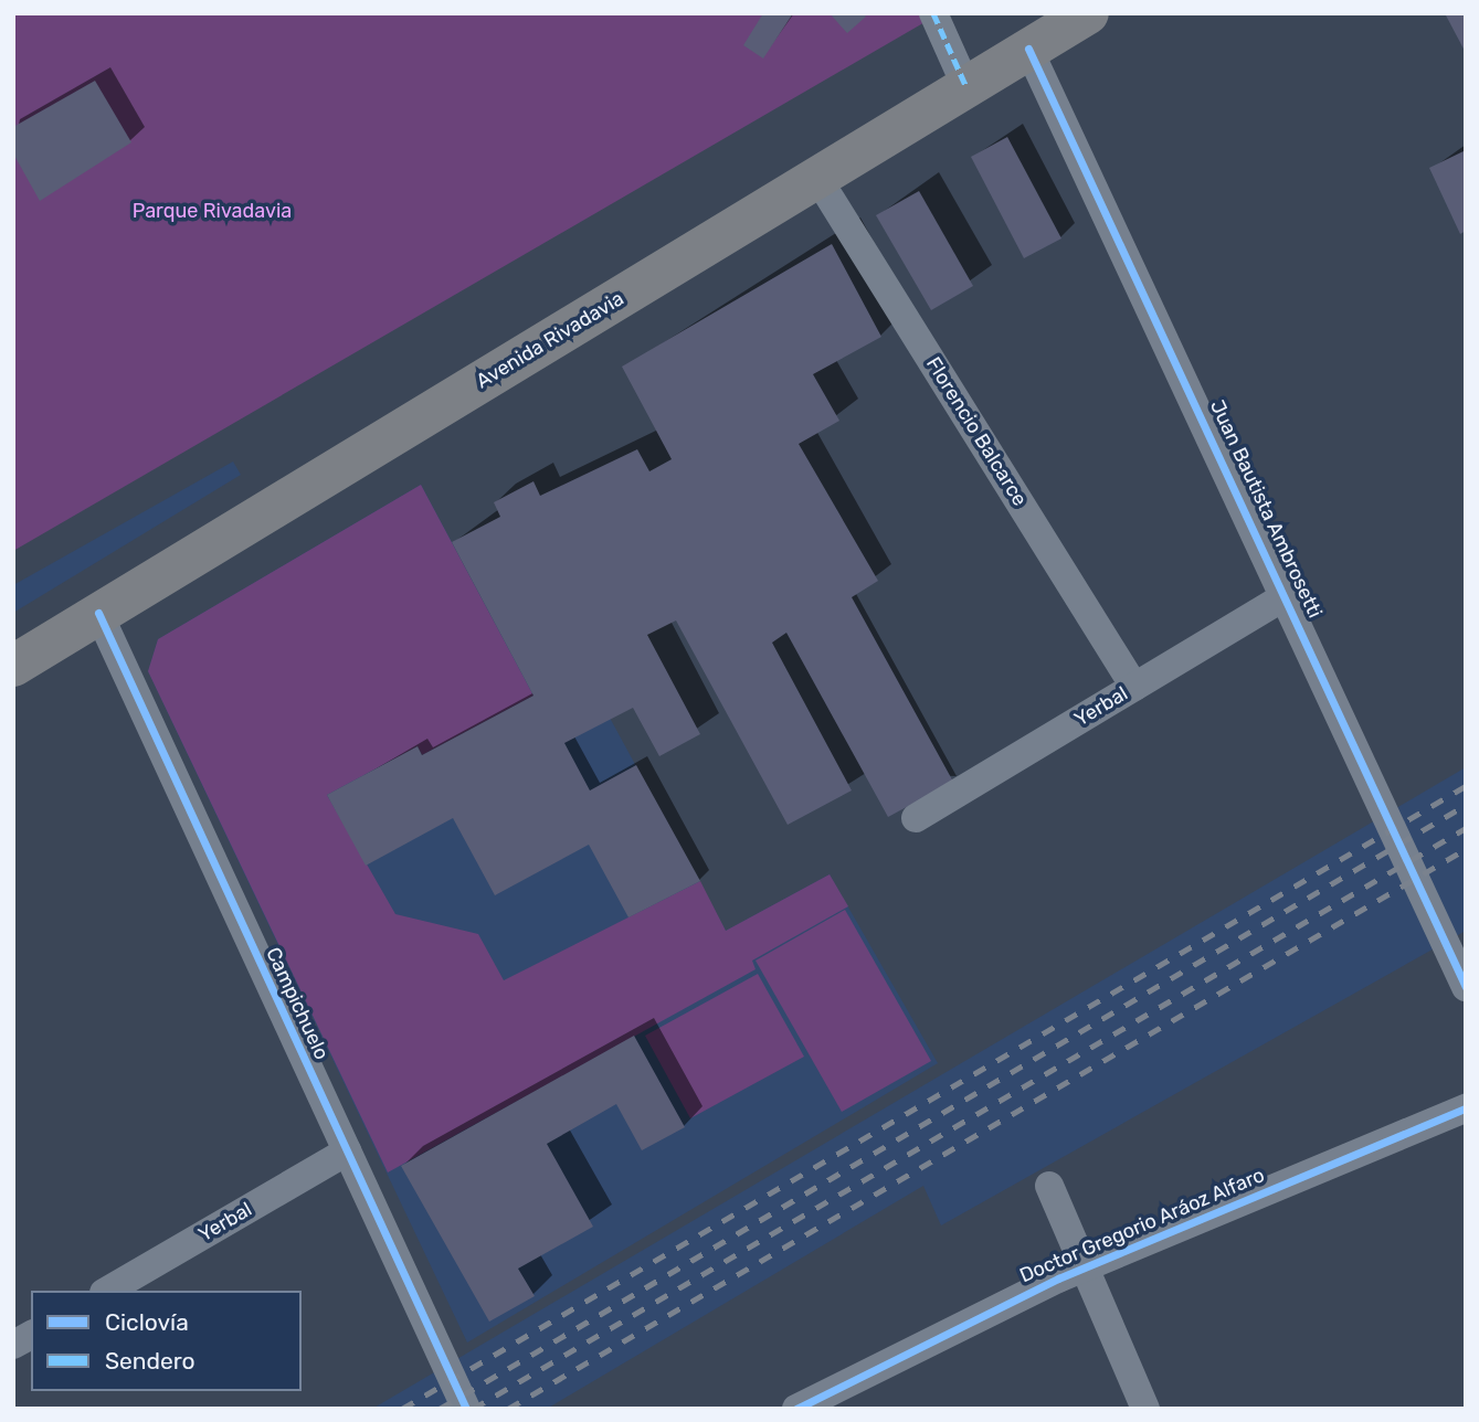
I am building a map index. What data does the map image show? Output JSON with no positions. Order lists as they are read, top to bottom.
{
  "streets": {
    "main road": ["Avenida Rivadavia"],
    "street": [
      "Florencio Balcarce",
      "Juan Bautista Ambrosetti",
      "Yerbal",
      "Campichuelo",
      "Doctor Gregorio Aráoz Alfaro"
    ]
  },
  "crossings": [
    ["Avenida Rivadavia", "Florencio Balcarce"],
    ["Avenida Rivadavia", "Juan Bautista Ambrosetti"],
    ["Avenida Rivadavia", "Campichuelo"],
    ["Florencio Balcarce", "Yerbal"],
    ["Juan Bautista Ambrosetti", "Yerbal"],
    ["Yerbal", "Campichuelo"]
  ],
  "parks": ["Parque Rivadavia"],
  "legend": ["Ciclovía", "Sendero"]
}
